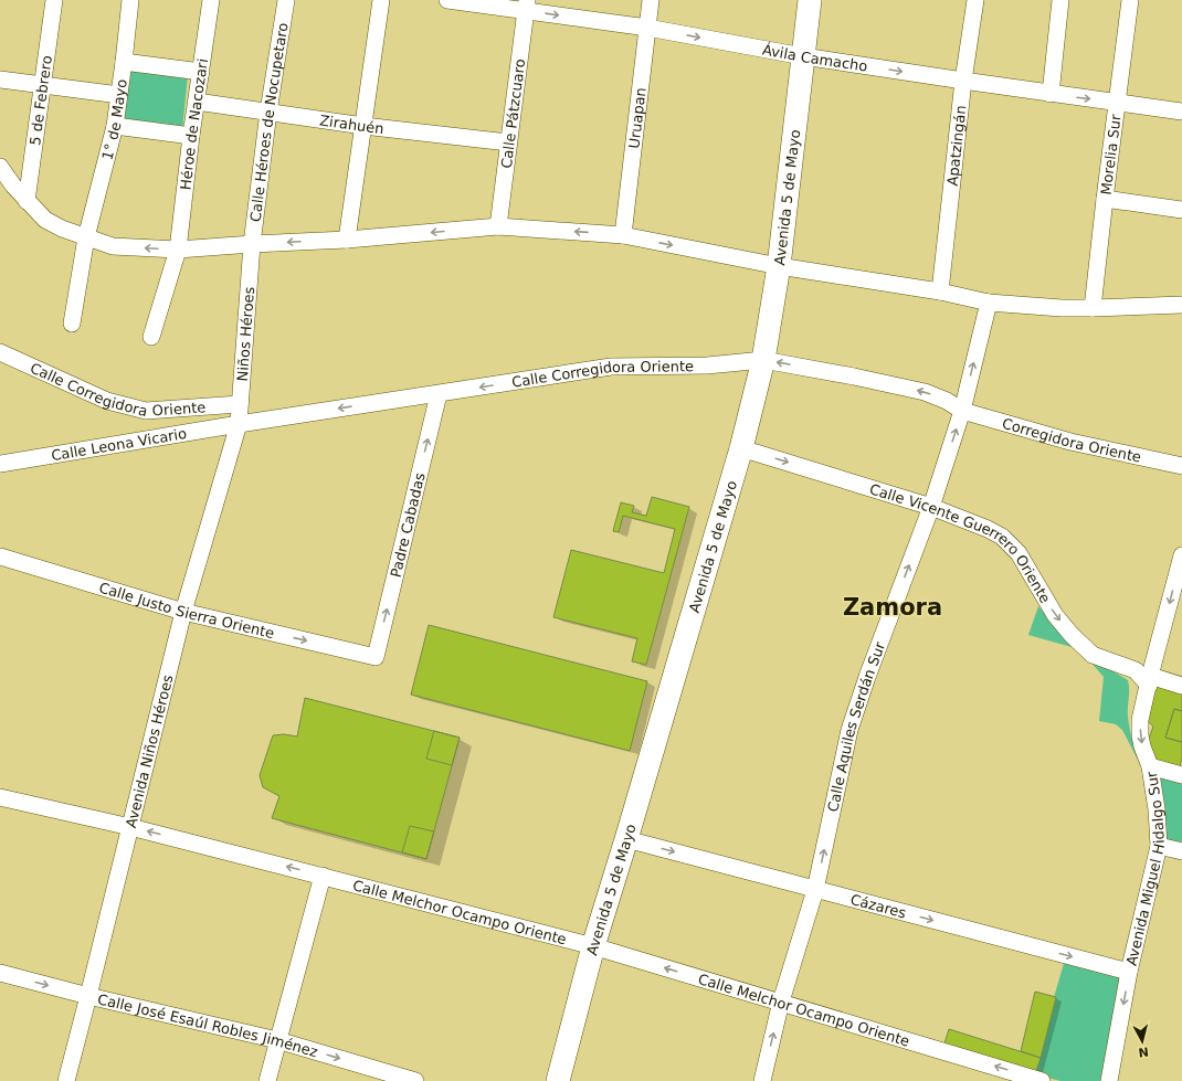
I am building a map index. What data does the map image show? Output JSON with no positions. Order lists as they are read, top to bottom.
{
  "streets": {
    "street": [
      "Ávila Camacho",
      "5 de Febrero",
      "Calle Pátzcuaro",
      "Uruapan",
      "1° de Mayo",
      "Calle Héroes de Nocupetaro",
      "Zirahuén",
      "Héroe de Nacozari",
      "Apatzingán",
      "Morelia Sur",
      "Avenida 5 de Mayo",
      "Niños Héroes",
      "Calle Corregidora Oriente",
      "Corregidora Oriente",
      "Calle Leona Vicario",
      "Padre Cabadas",
      "Calle Vicente Guerrero Oriente",
      "Calle Justo Sierra Oriente",
      "Calle Aquiles Serdán Sur",
      "Avenida Niños Héroes",
      "Avenida Miguel Hidalgo Sur",
      "Cázares",
      "Calle Melchor Ocampo Oriente",
      "Calle José Esaúl Robles Jiménez"
    ]
  },
  "crossings": [
    ["Ávila Camacho", "Calle Pátzcuaro"],
    ["Ávila Camacho", "Uruapan"],
    ["Ávila Camacho", "Apatzingán"],
    ["Ávila Camacho", "Morelia Sur"],
    ["Ávila Camacho", "Avenida 5 de Mayo"],
    ["Calle Pátzcuaro", "Zirahuén"],
    ["Calle Héroes de Nocupetaro", "Zirahuén"],
    ["Calle Héroes de Nocupetaro", "Niños Héroes"],
    ["Zirahuén", "Héroe de Nacozari"],
    ["Avenida 5 de Mayo", "Calle Corregidora Oriente"],
    ["Avenida 5 de Mayo", "Calle Vicente Guerrero Oriente"],
    ["Avenida 5 de Mayo", "Cázares"],
    ["Avenida 5 de Mayo", "Calle Melchor Ocampo Oriente"],
    ["Niños Héroes", "Calle Corregidora Oriente"],
    ["Niños Héroes", "Calle Leona Vicario"],
    ["Niños Héroes", "Avenida Niños Héroes"],
    ["Calle Corregidora Oriente", "Corregidora Oriente"],
    ["Calle Corregidora Oriente", "Calle Leona Vicario"],
    ["Calle Corregidora Oriente", "Padre Cabadas"],
    ["Calle Corregidora Oriente", "Calle Aquiles Serdán Sur"],
    ["Calle Corregidora Oriente", "Avenida Niños Héroes"],
    ["Corregidora Oriente", "Calle Aquiles Serdán Sur"],
    ["Calle Leona Vicario", "Avenida Niños Héroes"],
    ["Padre Cabadas", "Calle Justo Sierra Oriente"],
    ["Calle Vicente Guerrero Oriente", "Calle Aquiles Serdán Sur"],
    ["Calle Vicente Guerrero Oriente", "Avenida Miguel Hidalgo Sur"],
    ["Calle Justo Sierra Oriente", "Avenida Niños Héroes"],
    ["Calle Aquiles Serdán Sur", "Cázares"],
    ["Calle Aquiles Serdán Sur", "Calle Melchor Ocampo Oriente"],
    ["Avenida Niños Héroes", "Calle Melchor Ocampo Oriente"],
    ["Avenida Niños Héroes", "Calle José Esaúl Robles Jiménez"],
    ["Avenida Miguel Hidalgo Sur", "Cázares"]
  ],
  "one_way": [
    "Ávila Camacho",
    "Padre Cabadas",
    "Calle Vicente Guerrero Oriente",
    "Calle Justo Sierra Oriente",
    "Calle Aquiles Serdán Sur",
    "Avenida Miguel Hidalgo Sur",
    "Cázares",
    "Calle Melchor Ocampo Oriente",
    "Calle José Esaúl Robles Jiménez"
  ],
  "districts": ["Zamora"],
  "north": "bottom"
}
